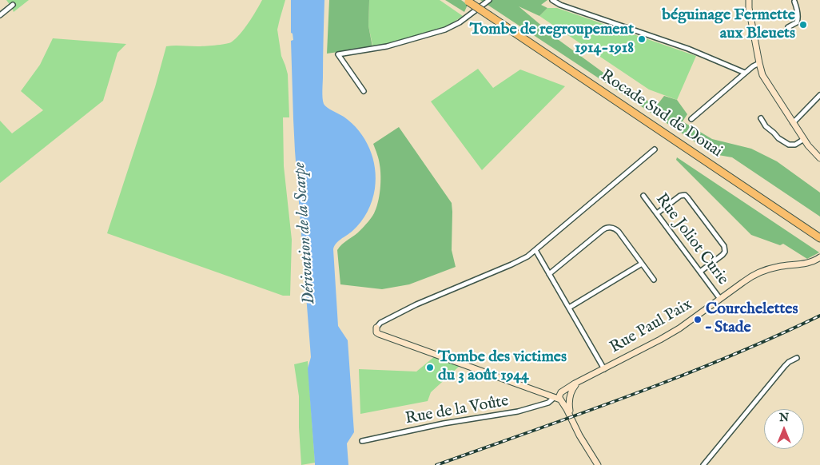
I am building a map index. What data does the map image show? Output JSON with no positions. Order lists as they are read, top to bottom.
{
  "streets": {
    "highway": ["Rocade Sud de Douai"],
    "street": ["Rue Joliot Curie", "Rue Paul Paix", "Rue de la Voûte"]
  },
  "crossings": [
    ["Rue Joliot Curie", "Rue Paul Paix"],
    ["Rue Paul Paix", "Rue de la Voûte"]
  ],
  "water": ["Dérivation de la Scarpe"],
  "places": [
    "béguinage Fermette aux Bleuets",
    "Tombe de regroupement 1914-1918",
    "Courchelettes – Stade",
    "Tombe des victimes du 3 août 1944"
  ],
  "north": "top"
}
